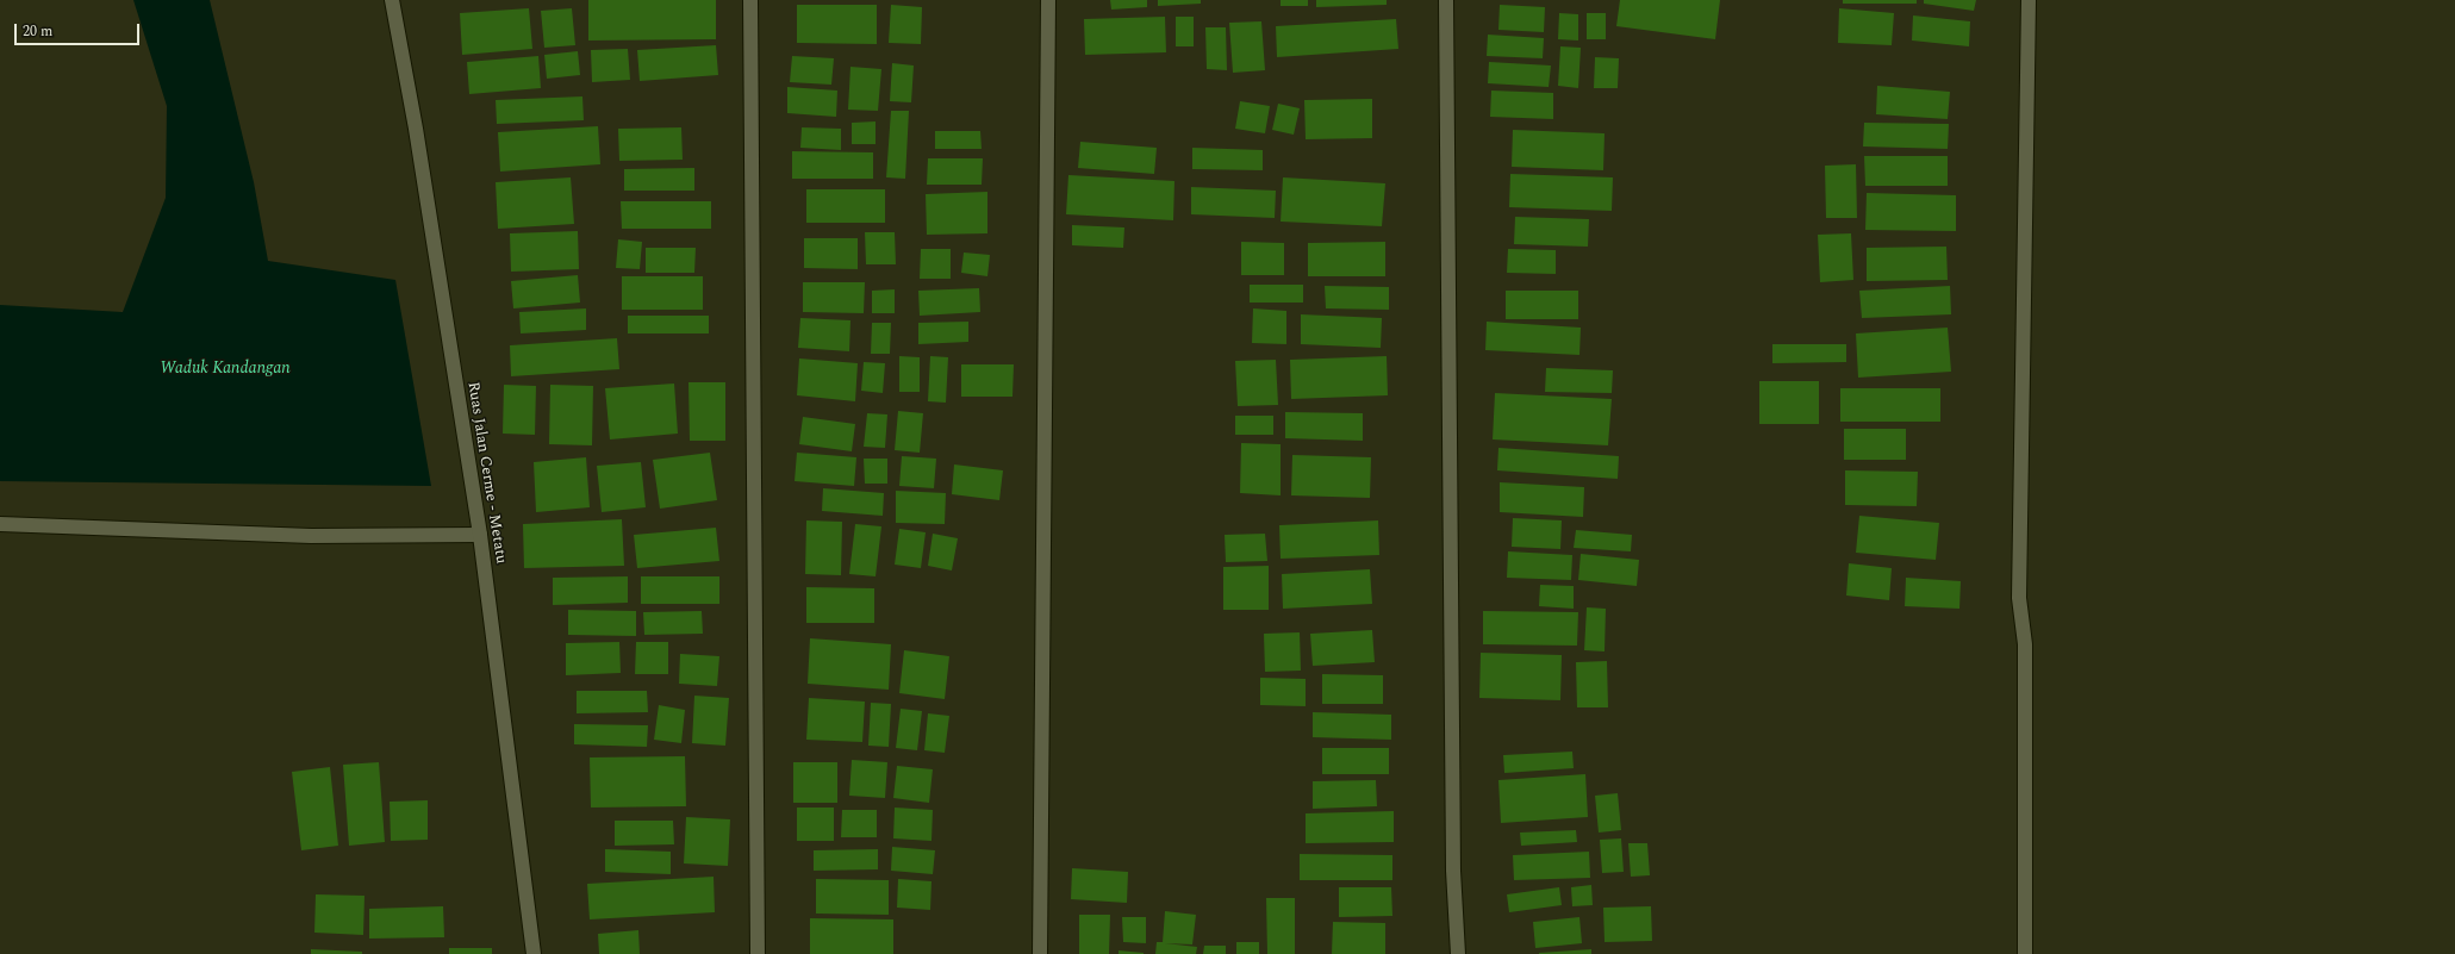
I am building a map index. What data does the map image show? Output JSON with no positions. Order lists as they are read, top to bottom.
{
  "streets": {
    "street": ["Ruas Jalan Cerme - Metatu"]
  },
  "water": ["Waduk Kandangan"],
  "scale_bar": "20 m"
}
